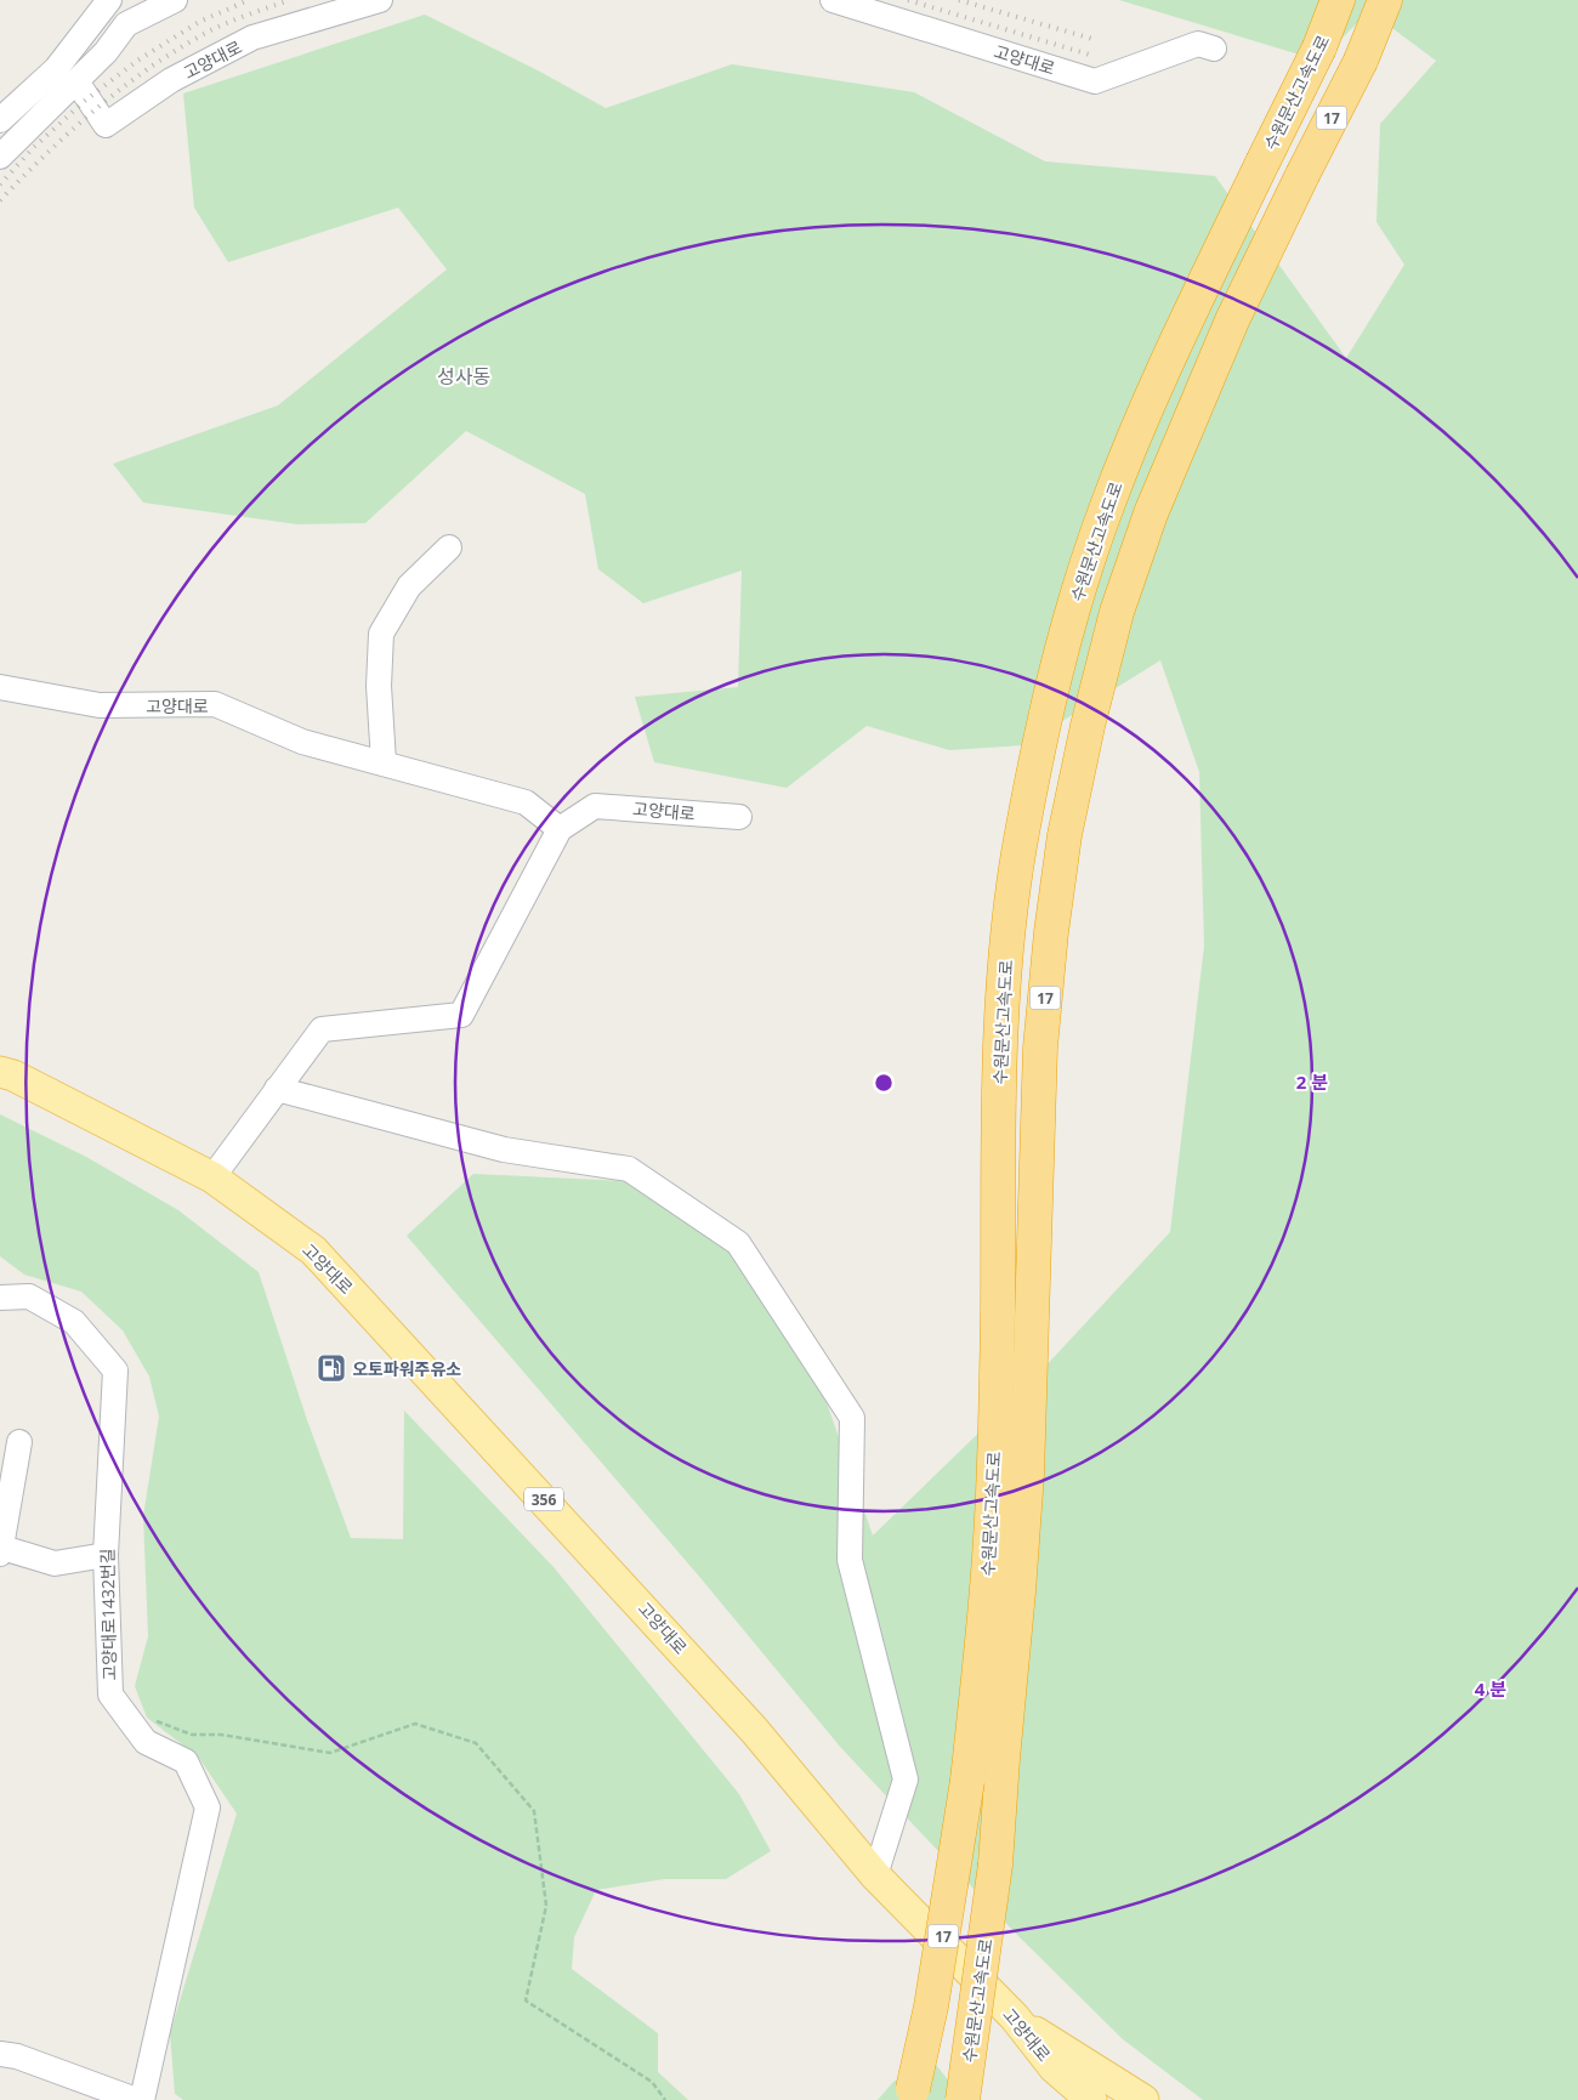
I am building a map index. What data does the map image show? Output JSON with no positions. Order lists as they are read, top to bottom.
{
  "streets": {
    "highway": ["수원문산고속도로", "17"],
    "main road": ["고양대로", "356"],
    "street": ["고양대로1432번길"]
  },
  "districts": ["성사동"],
  "places": {
    "fuel station": ["오토파워주유소"]
  },
  "rings": ["2 분", "4 분"]
}
